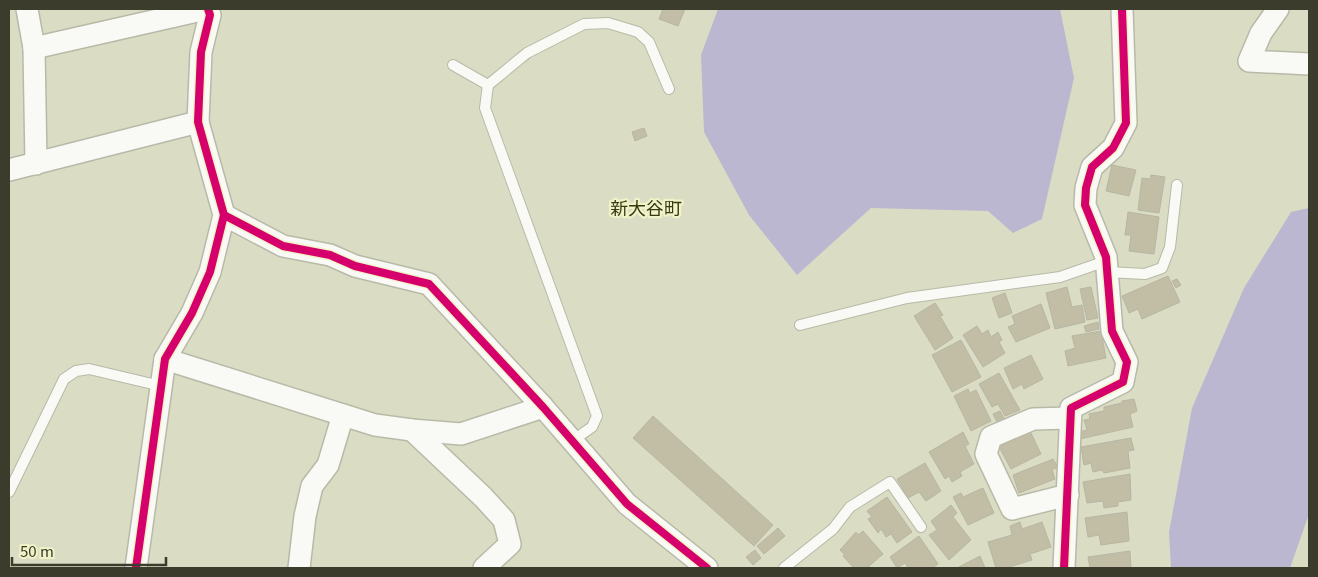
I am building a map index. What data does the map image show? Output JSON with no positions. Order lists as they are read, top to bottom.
{
  "districts": ["新大谷町"],
  "scale_bar": "50 m"
}
